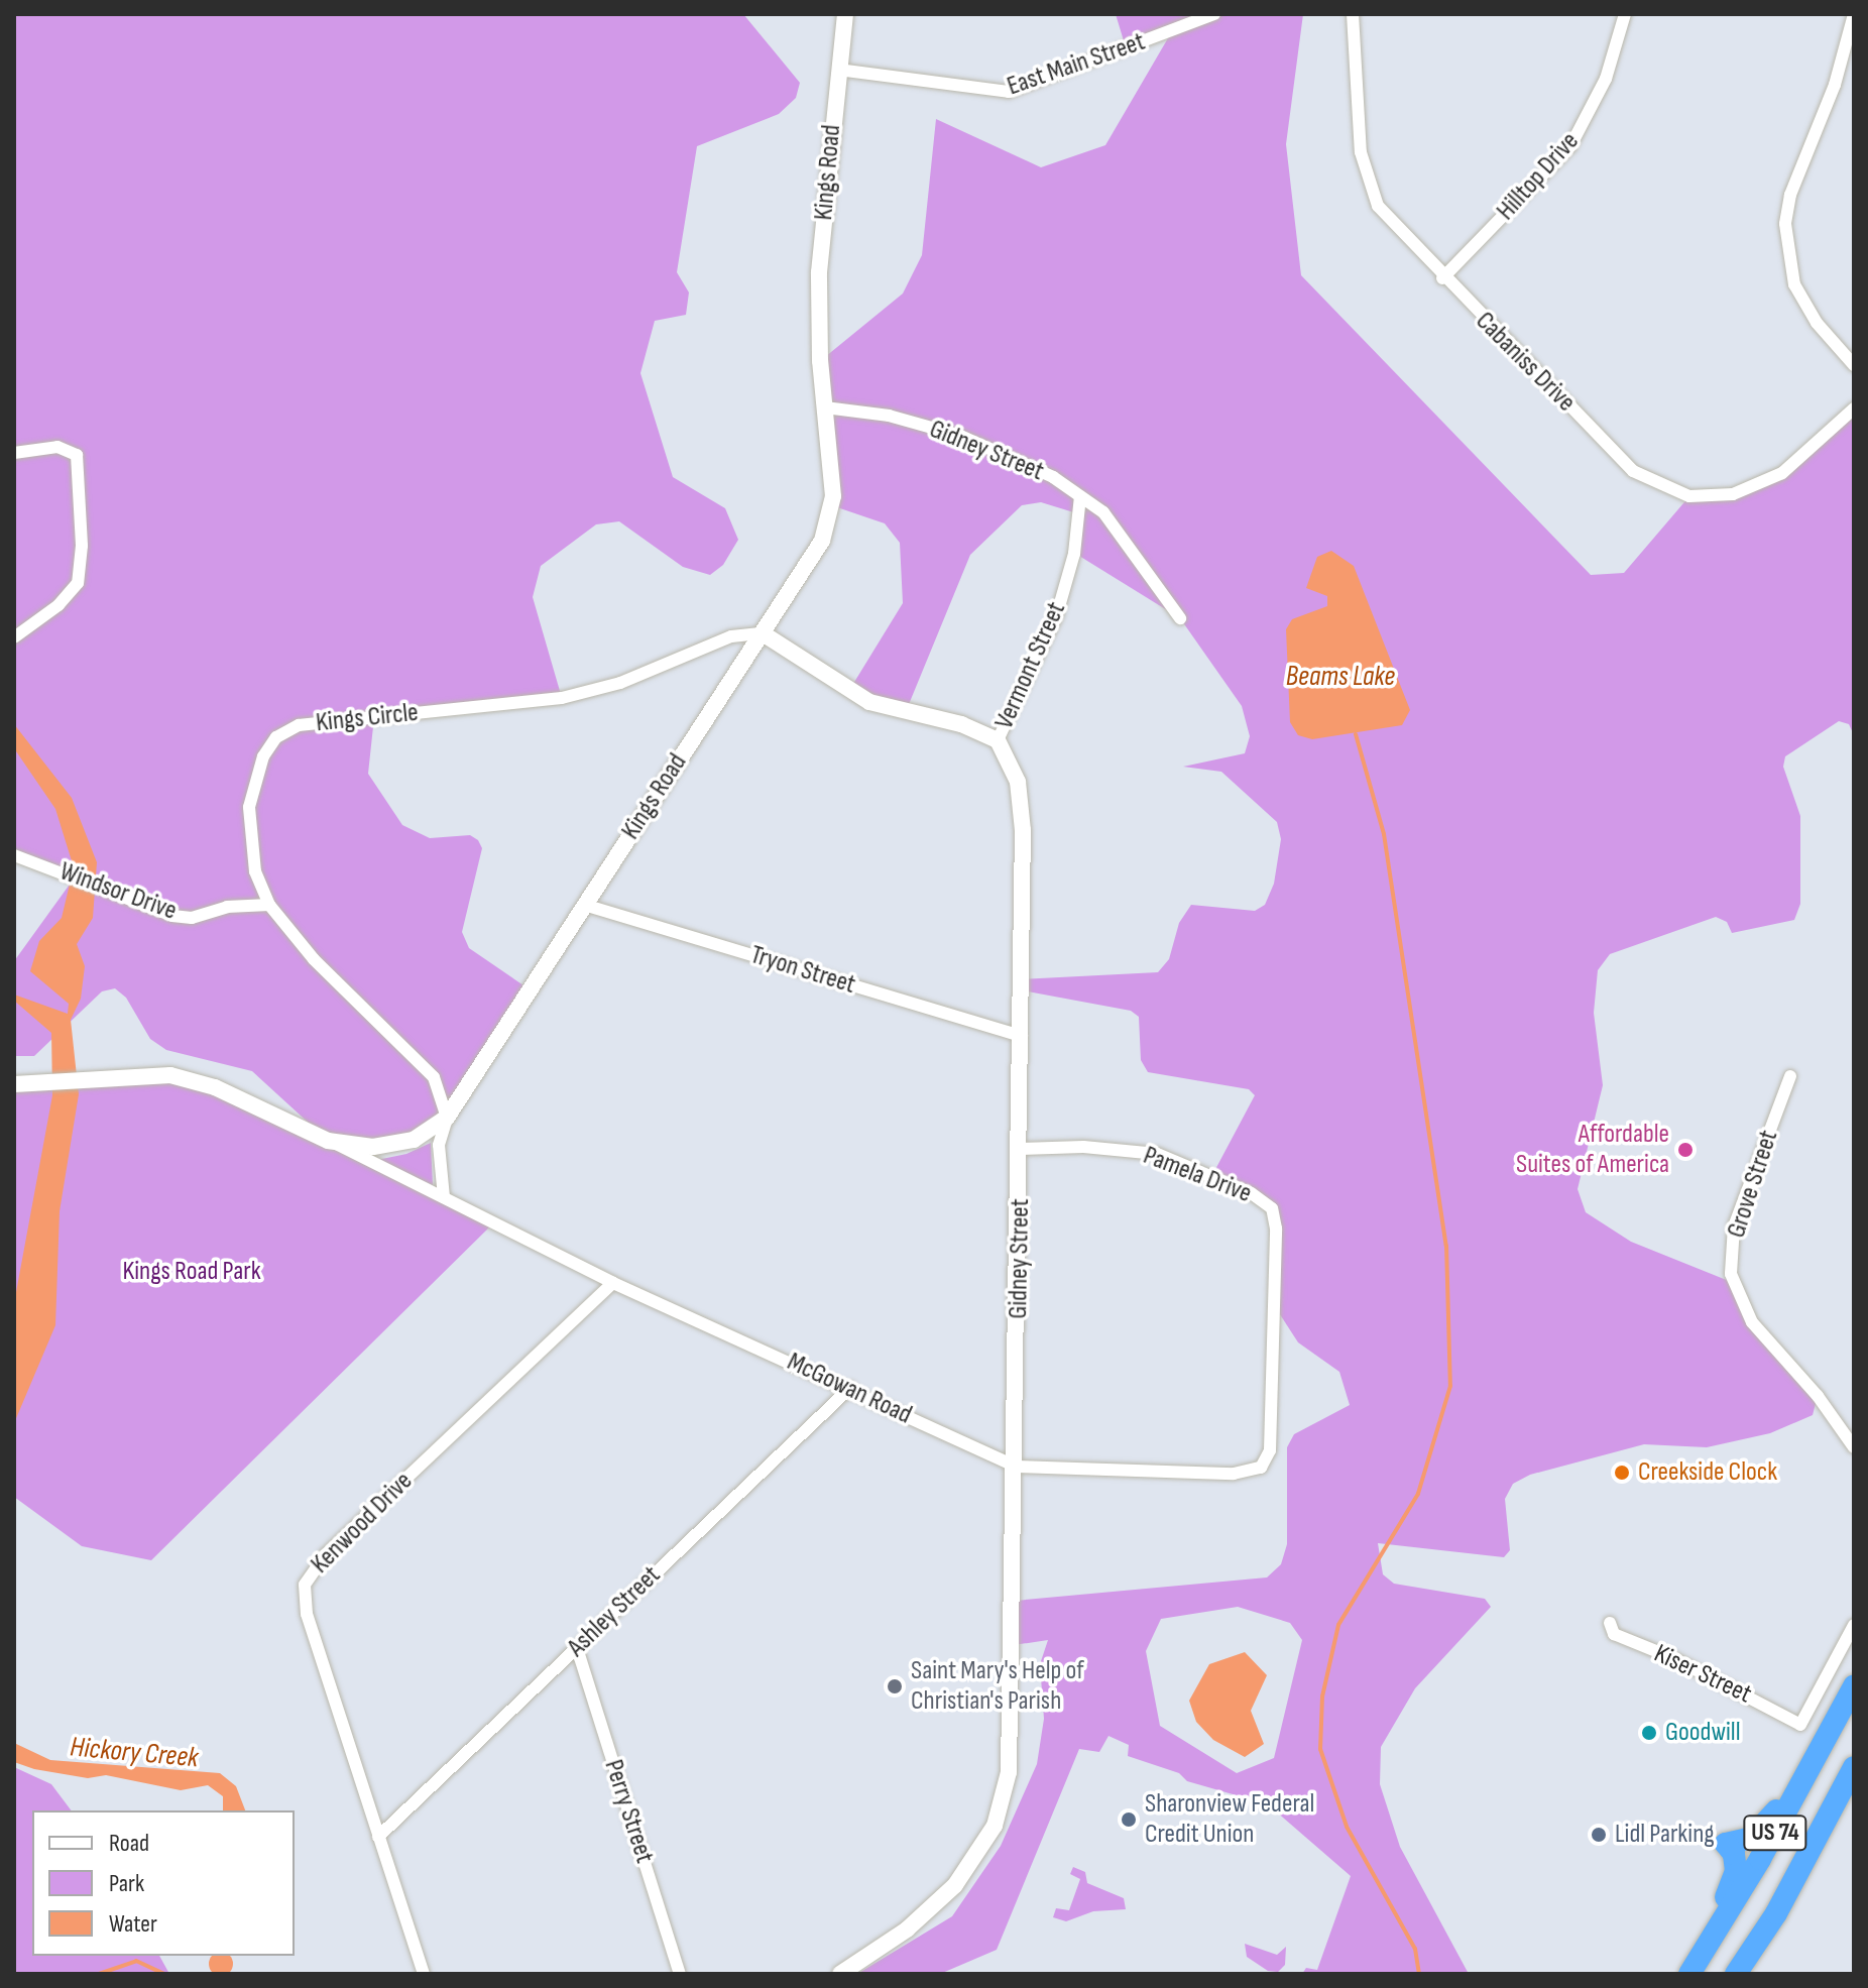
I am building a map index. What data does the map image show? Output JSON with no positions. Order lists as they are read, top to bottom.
{
  "streets": {
    "highway": ["US 74"],
    "street": [
      "East Main Street",
      "Kings Road",
      "Hilltop Drive",
      "Cabaniss Drive",
      "Gidney Street",
      "Vermont Street",
      "Kings Circle",
      "Windsor Drive",
      "Tryon Street",
      "Pamela Drive",
      "Grove Street",
      "McGowan Road",
      "Kenwood Drive",
      "Ashley Street",
      "Kiser Street",
      "Perry Street"
    ]
  },
  "crossings": [
    ["East Main Street", "Kings Road"],
    ["Kings Road", "Gidney Street"],
    ["Kings Road", "Kings Circle"],
    ["Kings Road", "Tryon Street"],
    ["Kings Road", "McGowan Road"],
    ["Hilltop Drive", "Cabaniss Drive"],
    ["Gidney Street", "Vermont Street"],
    ["Gidney Street", "Tryon Street"],
    ["Gidney Street", "Pamela Drive"],
    ["Gidney Street", "McGowan Road"],
    ["Kings Circle", "Windsor Drive"],
    ["Pamela Drive", "McGowan Road"],
    ["McGowan Road", "Kenwood Drive"],
    ["McGowan Road", "Ashley Street"],
    ["Kenwood Drive", "Ashley Street"],
    ["Ashley Street", "Perry Street"]
  ],
  "water": ["Beams Lake", "Hickory Creek"],
  "parks": ["Kings Road Park"],
  "places": [
    "Affordable Suites of America",
    "Creekside Clock",
    "Saint Mary's Help of Christian's Parish",
    "Goodwill",
    "Sharonview Federal Credit Union",
    "Lidl Parking"
  ],
  "legend": ["Road", "Park", "Water"]
}
